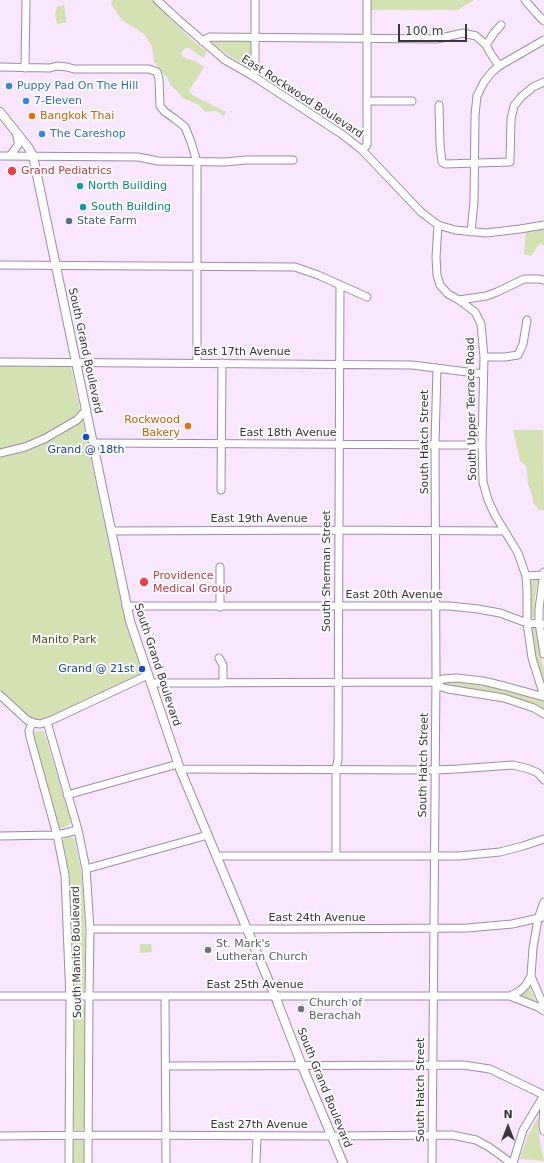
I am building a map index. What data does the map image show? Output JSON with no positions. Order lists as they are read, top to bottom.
{
  "streets": {
    "main road": ["South Grand Boulevard"],
    "street": [
      "East Rockwood Boulevard",
      "East 17th Avenue",
      "South Upper Terrace Road",
      "East 18th Avenue",
      "South Hatch Street",
      "East 19th Avenue",
      "South Sherman Street",
      "East 20th Avenue",
      "East 24th Avenue",
      "South Manito Boulevard",
      "East 25th Avenue",
      "East 27th Avenue"
    ]
  },
  "crossings": [
    ["East Rockwood Boulevard", "South Upper Terrace Road"],
    ["South Grand Boulevard", "East 17th Avenue"],
    ["South Grand Boulevard", "East 18th Avenue"],
    ["South Grand Boulevard", "East 19th Avenue"],
    ["South Grand Boulevard", "East 20th Avenue"],
    ["South Grand Boulevard", "East 24th Avenue"],
    ["South Grand Boulevard", "East 25th Avenue"],
    ["South Grand Boulevard", "East 27th Avenue"],
    ["East 17th Avenue", "South Upper Terrace Road"],
    ["East 17th Avenue", "South Hatch Street"],
    ["East 17th Avenue", "South Sherman Street"],
    ["South Upper Terrace Road", "East 18th Avenue"],
    ["South Upper Terrace Road", "East 19th Avenue"],
    ["South Upper Terrace Road", "East 20th Avenue"],
    ["East 18th Avenue", "South Hatch Street"],
    ["East 18th Avenue", "South Sherman Street"],
    ["South Hatch Street", "East 19th Avenue"],
    ["South Hatch Street", "East 20th Avenue"],
    ["South Hatch Street", "East 24th Avenue"],
    ["South Hatch Street", "East 25th Avenue"],
    ["South Hatch Street", "East 27th Avenue"],
    ["East 19th Avenue", "South Sherman Street"],
    ["South Sherman Street", "East 20th Avenue"],
    ["East 24th Avenue", "South Manito Boulevard"],
    ["South Manito Boulevard", "East 25th Avenue"],
    ["South Manito Boulevard", "East 27th Avenue"]
  ],
  "parks": ["Manito Park"],
  "places": [
    "Puppy Pad On The Hill",
    "7-Eleven",
    "Bangkok Thai",
    "The Careshop",
    "Grand Pediatrics",
    "North Building",
    "South Building",
    "State Farm",
    "Rockwood Bakery",
    "Grand @ 18th",
    "Providence Medical Group",
    "Grand @ 21st",
    "St. Mark's Lutheran Church",
    "Church of Berachah"
  ],
  "scale_bar": "100 m",
  "north": "top"
}
